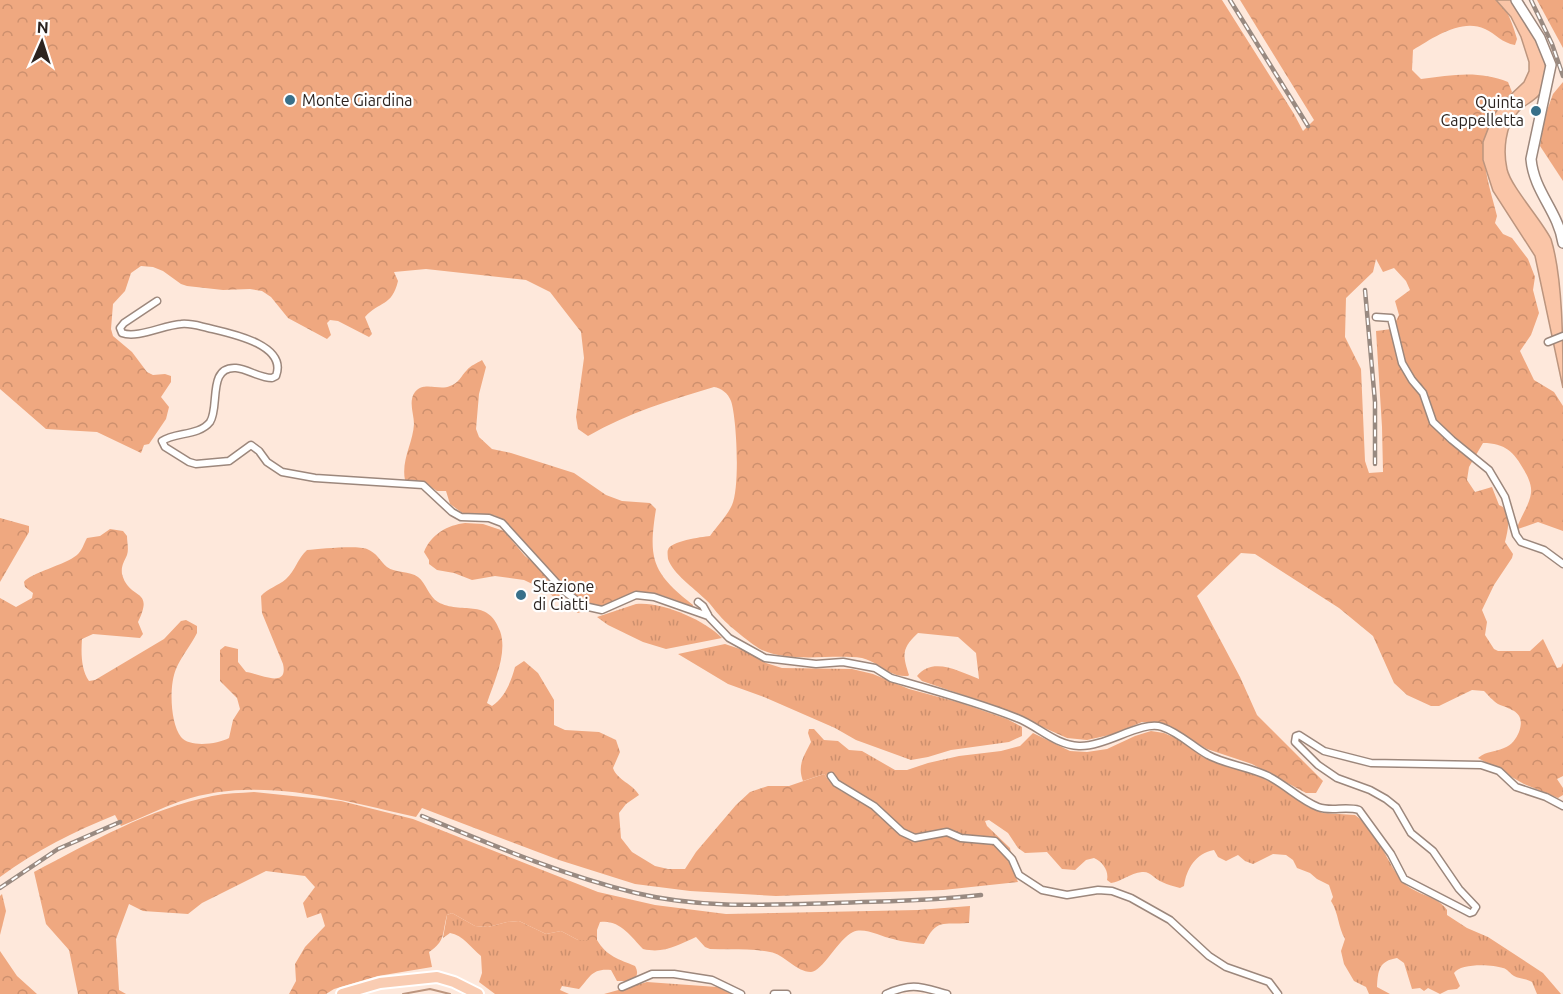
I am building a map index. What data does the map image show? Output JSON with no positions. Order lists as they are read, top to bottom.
{
  "places": ["Monte Giardina", "Quinta Cappelletta", "Stazione di Ciatti"],
  "north": "top"
}
